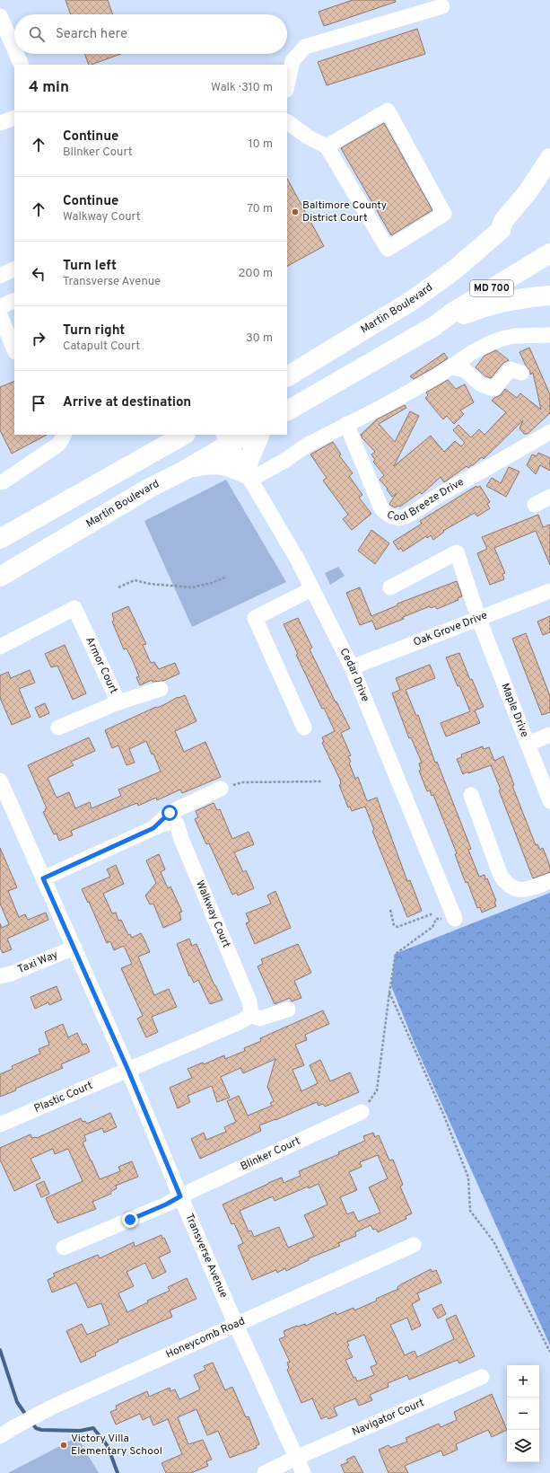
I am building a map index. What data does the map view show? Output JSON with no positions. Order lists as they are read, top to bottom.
{
  "streets": {
    "main road": ["MD 700", "Martin Boulevard"],
    "street": [
      "Cool Breeze Drive",
      "Oak Grove Drive",
      "Armor Court",
      "Cedar Drive",
      "Maple Drive",
      "Walkway Court",
      "Taxi Way",
      "Plastic Court",
      "Blinker Court",
      "Transverse Avenue",
      "Honeycomb Road",
      "Navigator Court"
    ]
  },
  "crossings": [
    ["Martin Boulevard", "Cedar Drive"],
    ["Oak Grove Drive", "Cedar Drive"],
    ["Oak Grove Drive", "Maple Drive"],
    ["Walkway Court", "Transverse Avenue"],
    ["Taxi Way", "Transverse Avenue"],
    ["Plastic Court", "Transverse Avenue"],
    ["Blinker Court", "Transverse Avenue"],
    ["Transverse Avenue", "Honeycomb Road"],
    ["Transverse Avenue", "Navigator Court"]
  ],
  "places": ["Baltimore County District Court", "Victory Villa Elementary School"],
  "page": {
    "search": "Search here",
    "heading": ["4 min", "Walk · 310 m"],
    "list": [
      ["Continue", "Blinker Court", "10 m"],
      ["Continue", "Walkway Court", "70 m"],
      ["Turn left", "Transverse Avenue", "200 m"],
      ["Turn right", "Catapult Court", "30 m"],
      "Arrive at destination"
    ],
    "map_buttons": ["+", "−"]
  }
}
